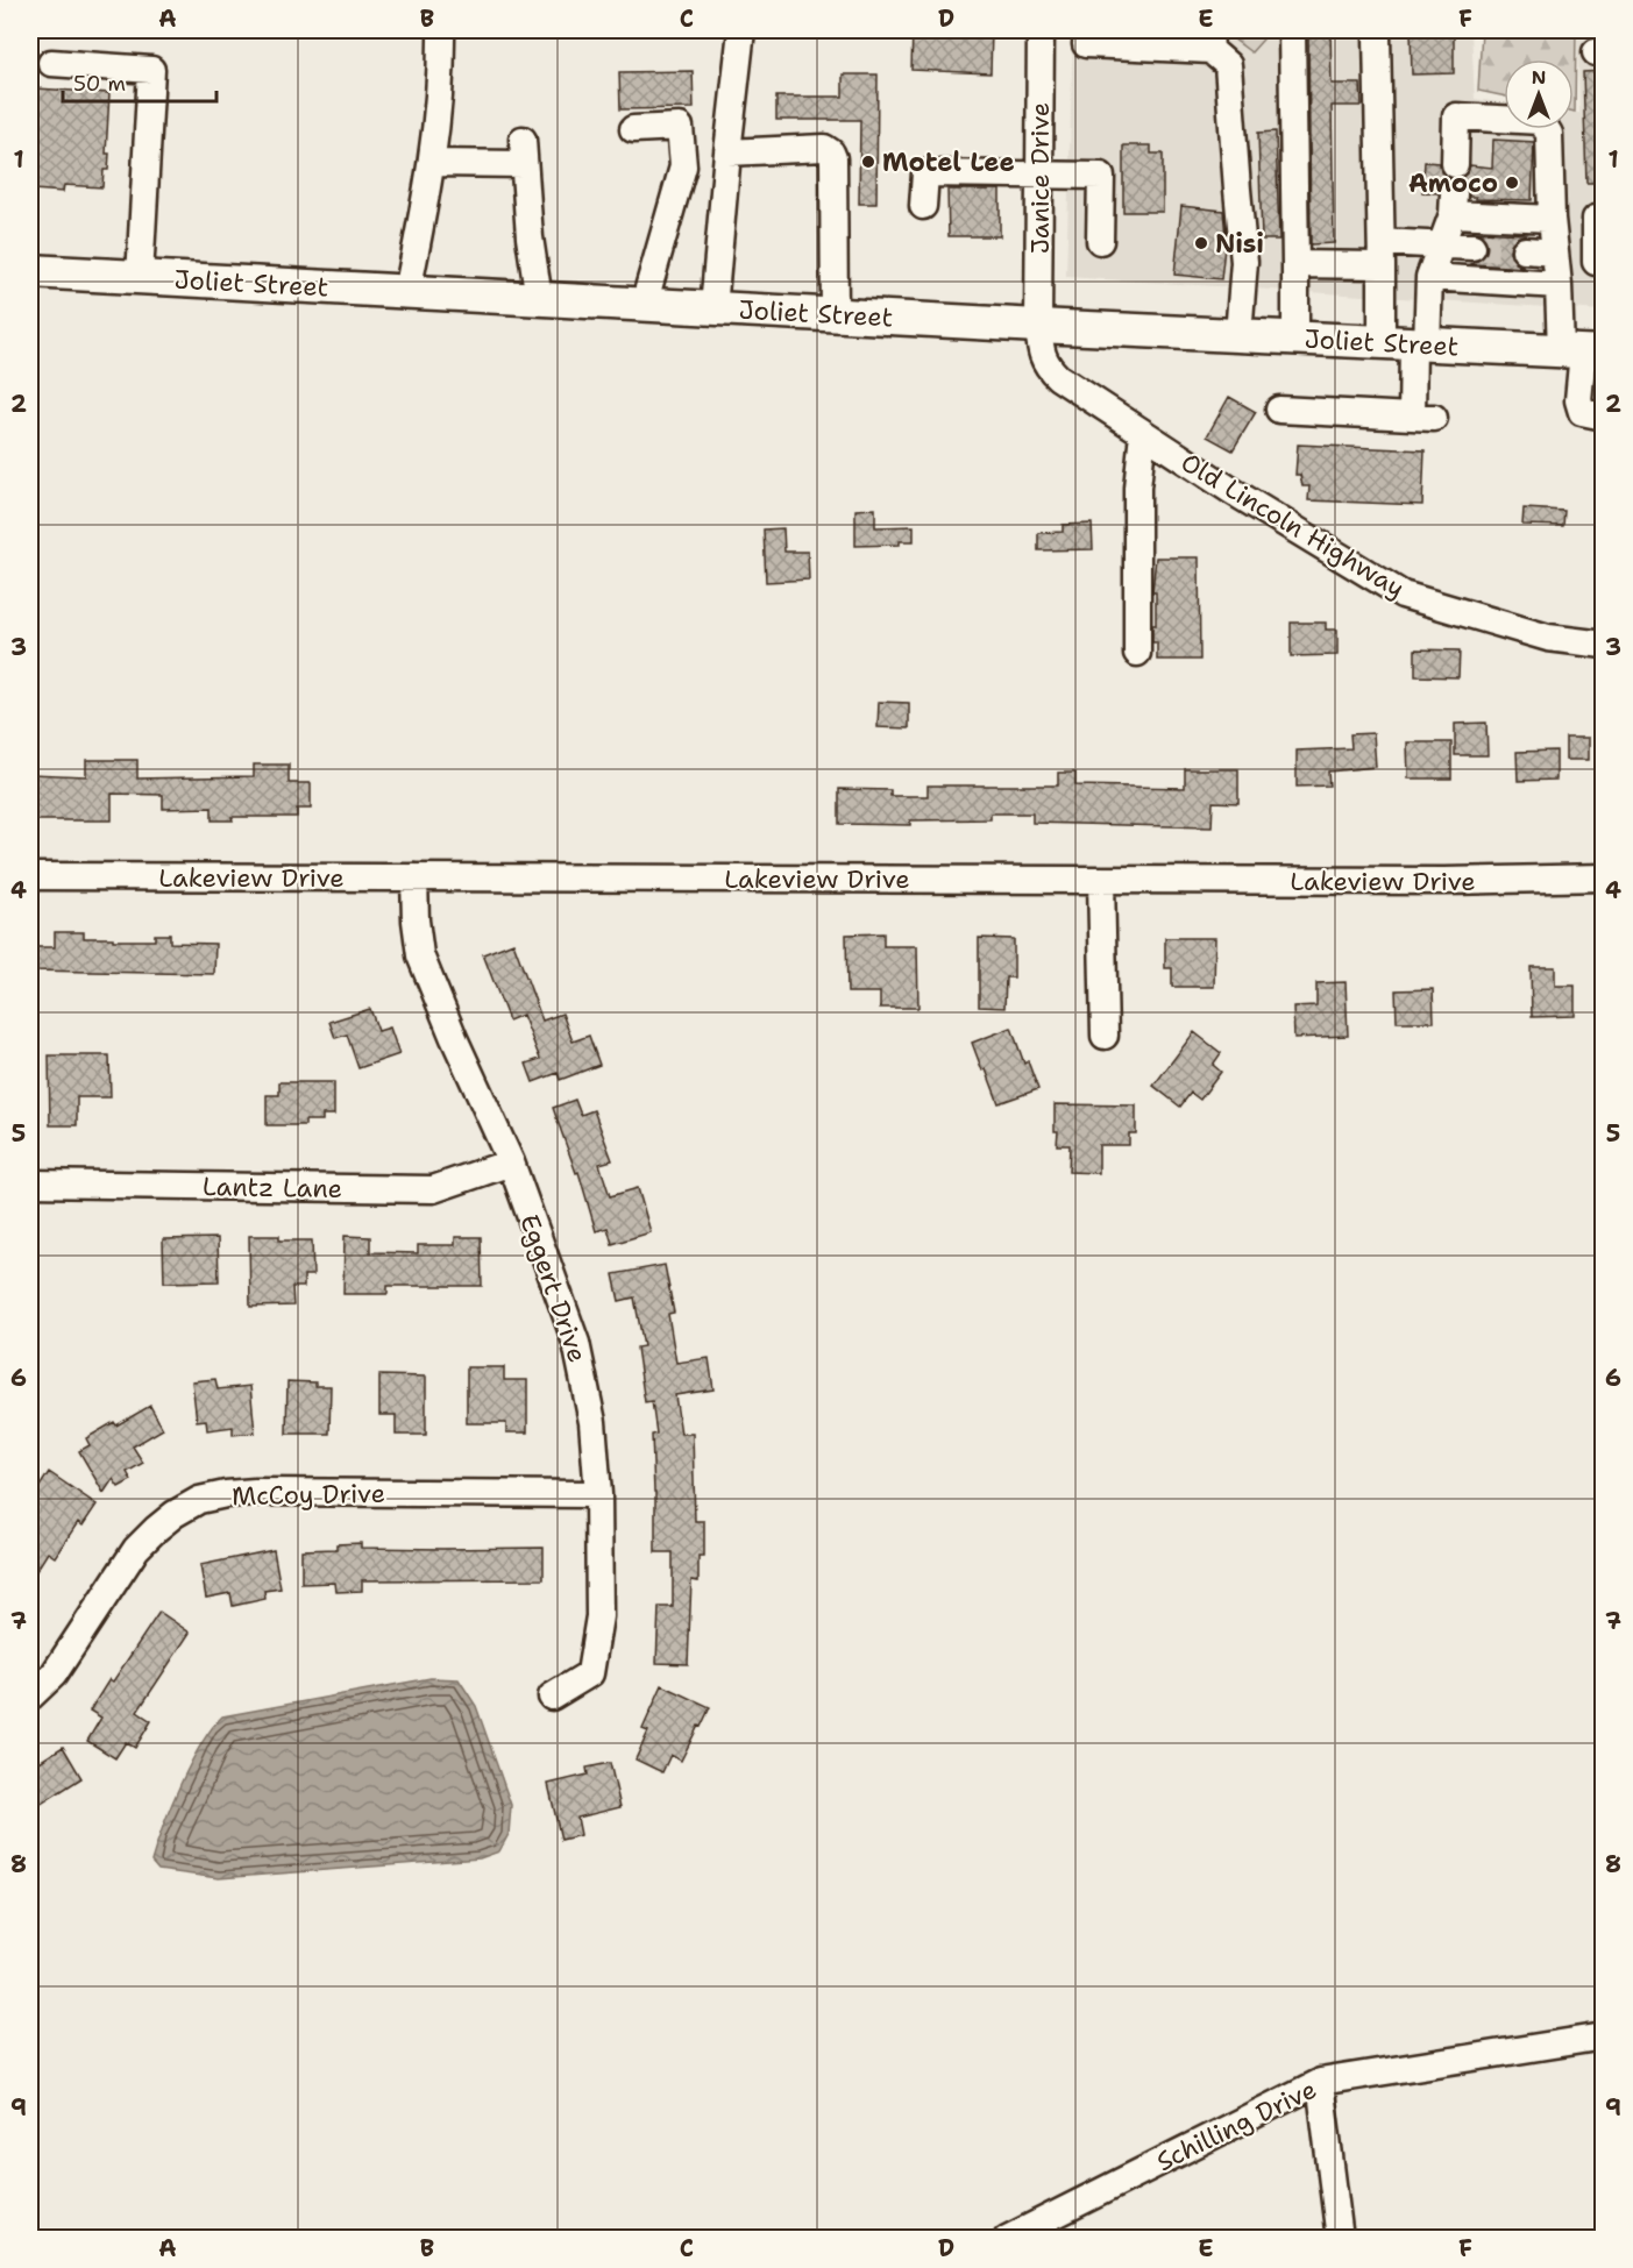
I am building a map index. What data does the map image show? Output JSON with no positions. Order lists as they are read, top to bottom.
{
  "streets": {
    "main road": ["Joliet Street"],
    "street": [
      "Janice Drive",
      "Old Lincoln Highway",
      "Lakeview Drive",
      "Lantz Lane",
      "Eggert Drive",
      "McCoy Drive",
      "Schilling Drive"
    ]
  },
  "crossings": [
    ["Janice Drive", "Joliet Street"],
    ["Janice Drive", "Old Lincoln Highway"],
    ["Joliet Street", "Old Lincoln Highway"],
    ["Lakeview Drive", "Eggert Drive"],
    ["Lantz Lane", "Eggert Drive"],
    ["Eggert Drive", "McCoy Drive"]
  ],
  "places": ["Motel Lee", "Amoco", "Nisi"],
  "scale_bar": "50 m",
  "north": "top",
  "grid": {
    "columns": [
      "A",
      "B",
      "C",
      "D",
      "E",
      "F"
    ],
    "rows": [
      "1",
      "2",
      "3",
      "4",
      "5",
      "6",
      "7",
      "8",
      "9"
    ]
  }
}
